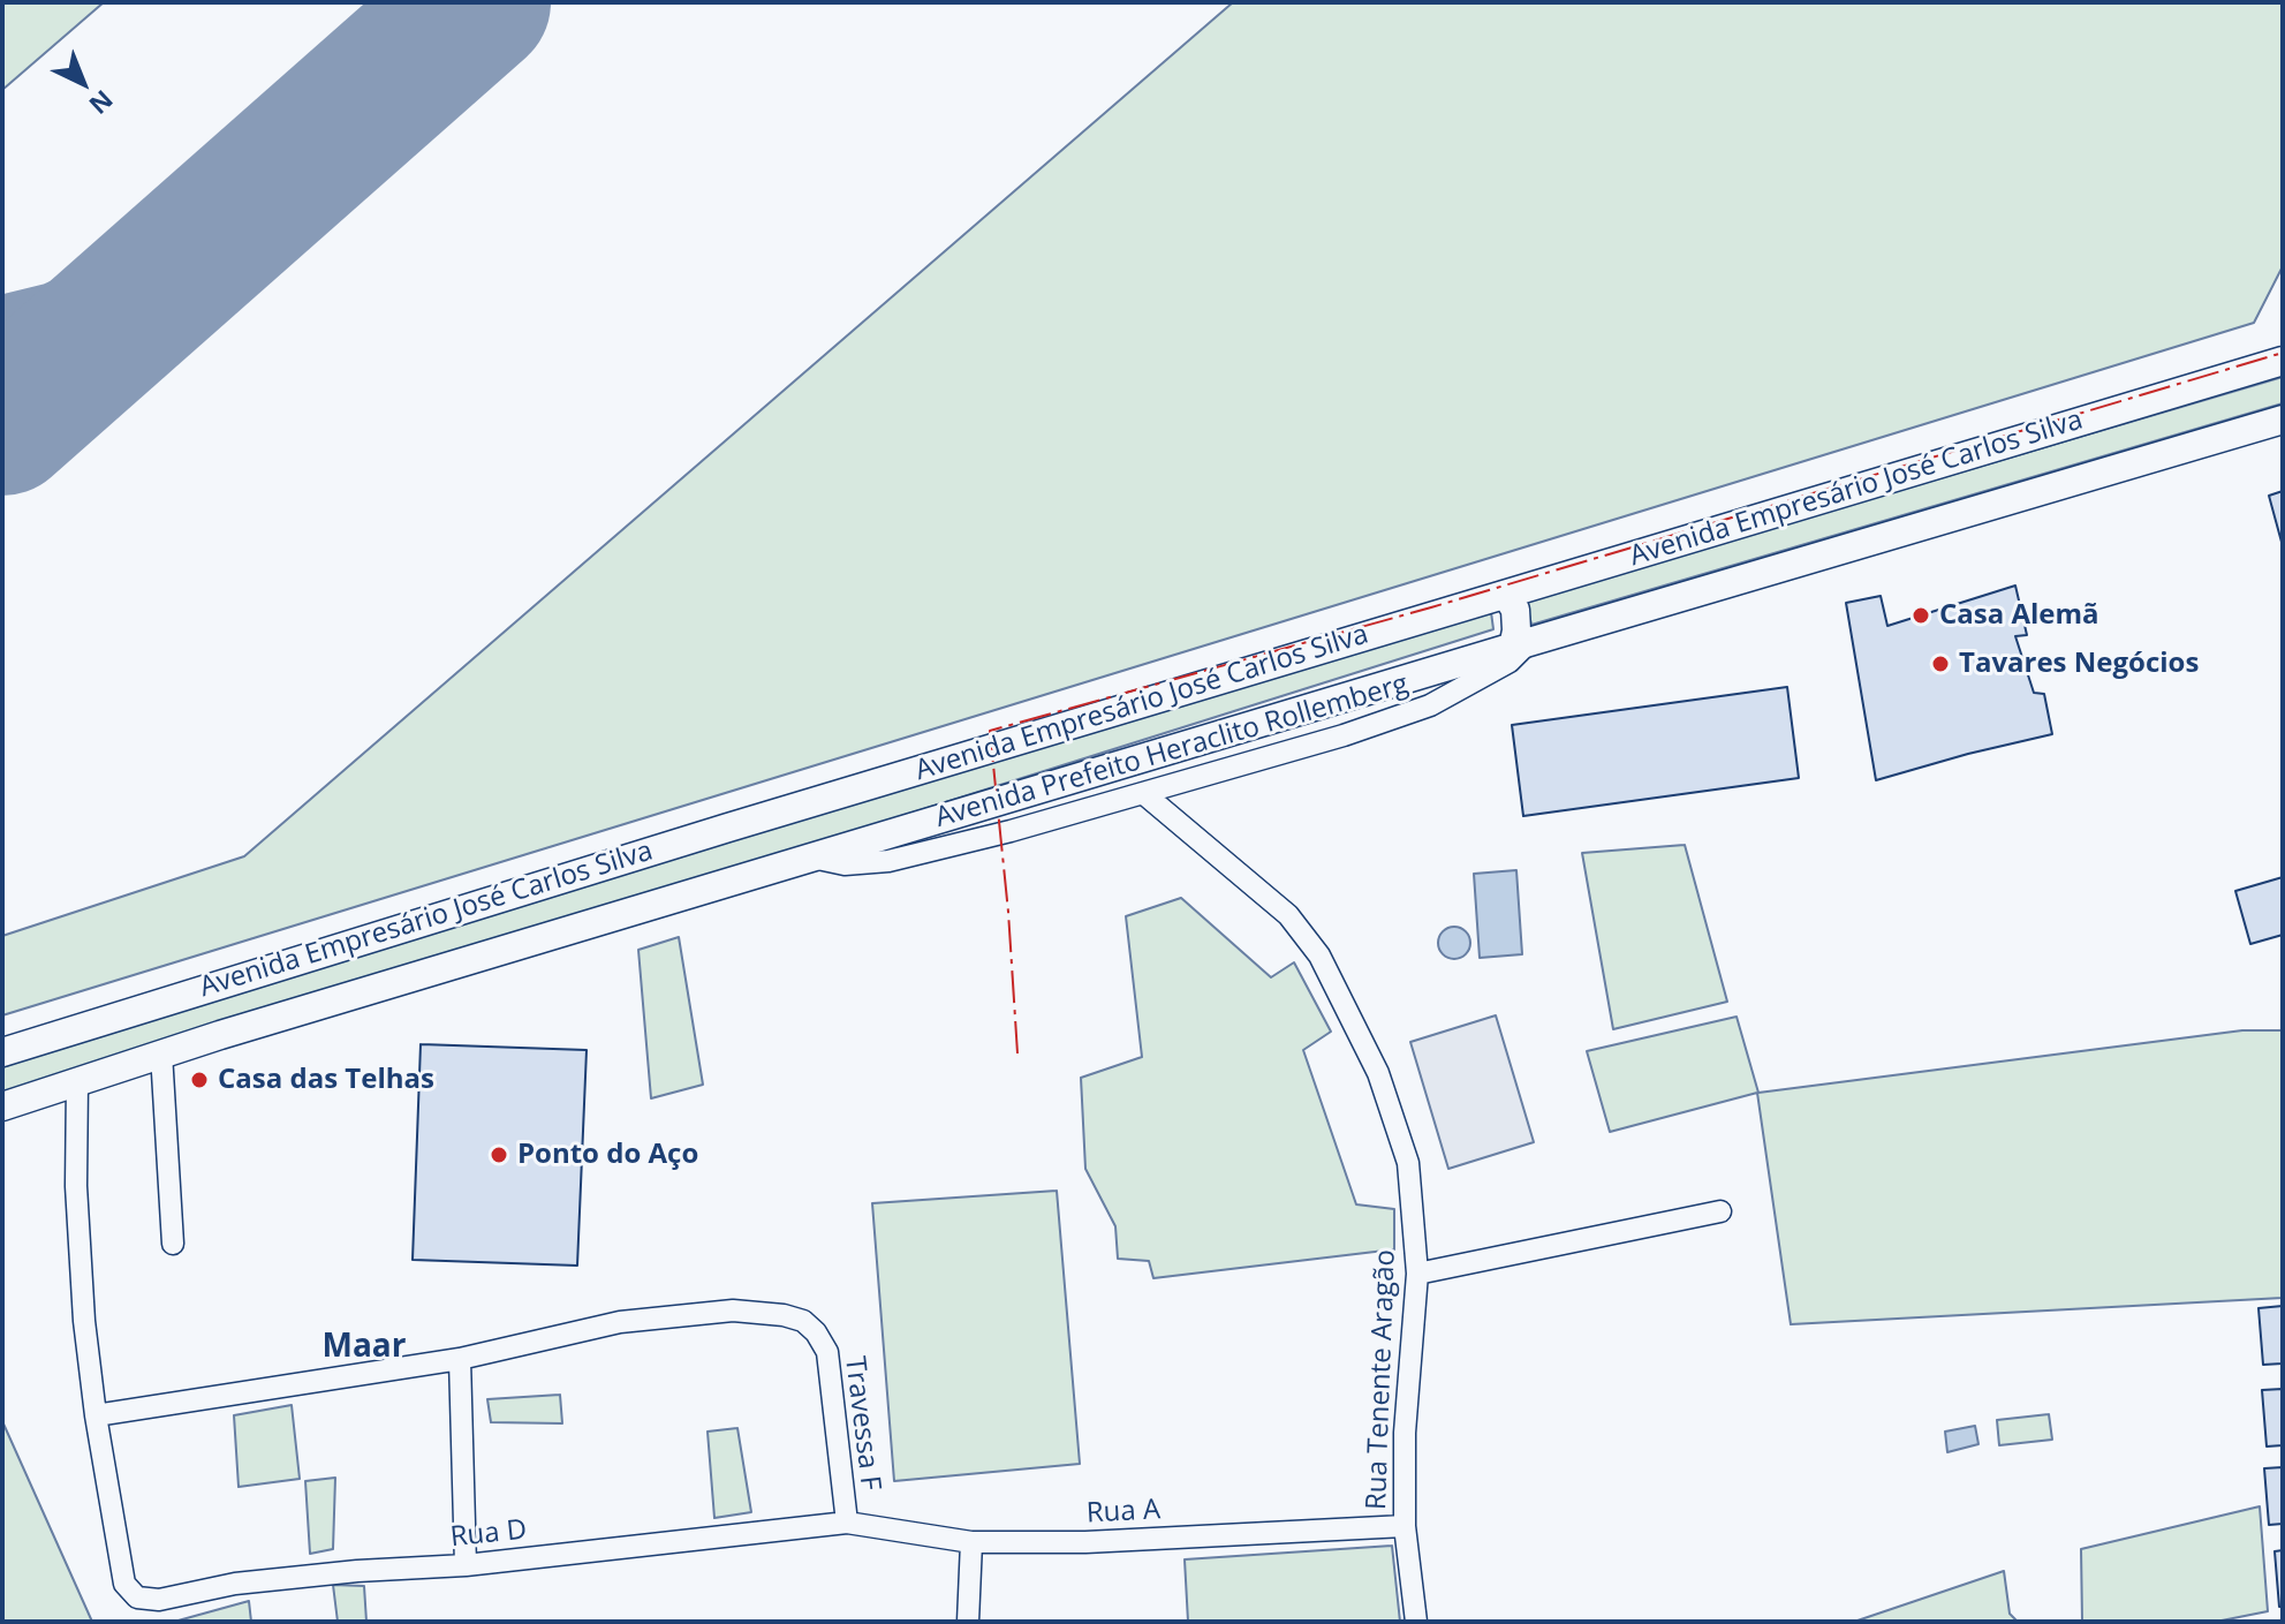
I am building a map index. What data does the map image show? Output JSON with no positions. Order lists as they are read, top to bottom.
{
  "streets": {
    "main road": ["Avenida Empresário José Carlos Silva"],
    "street": [
      "Avenida Prefeito Heraclito Rollemberg",
      "Rua Tenente Aragão",
      "Travessa F",
      "Rua A",
      "Rua D"
    ]
  },
  "crossings": [
    ["Avenida Empresário José Carlos Silva", "Avenida Prefeito Heraclito Rollemberg"],
    ["Avenida Prefeito Heraclito Rollemberg", "Rua Tenente Aragão"],
    ["Rua Tenente Aragão", "Rua A"],
    ["Travessa F", "Rua A"],
    ["Travessa F", "Rua D"],
    ["Rua A", "Rua D"]
  ],
  "districts": ["Maar"],
  "places": [
    "Casa Alemã",
    "Tavares Negócios",
    "Casa das Telhas",
    "Ponto do Aço"
  ],
  "north": "bottom right"
}
